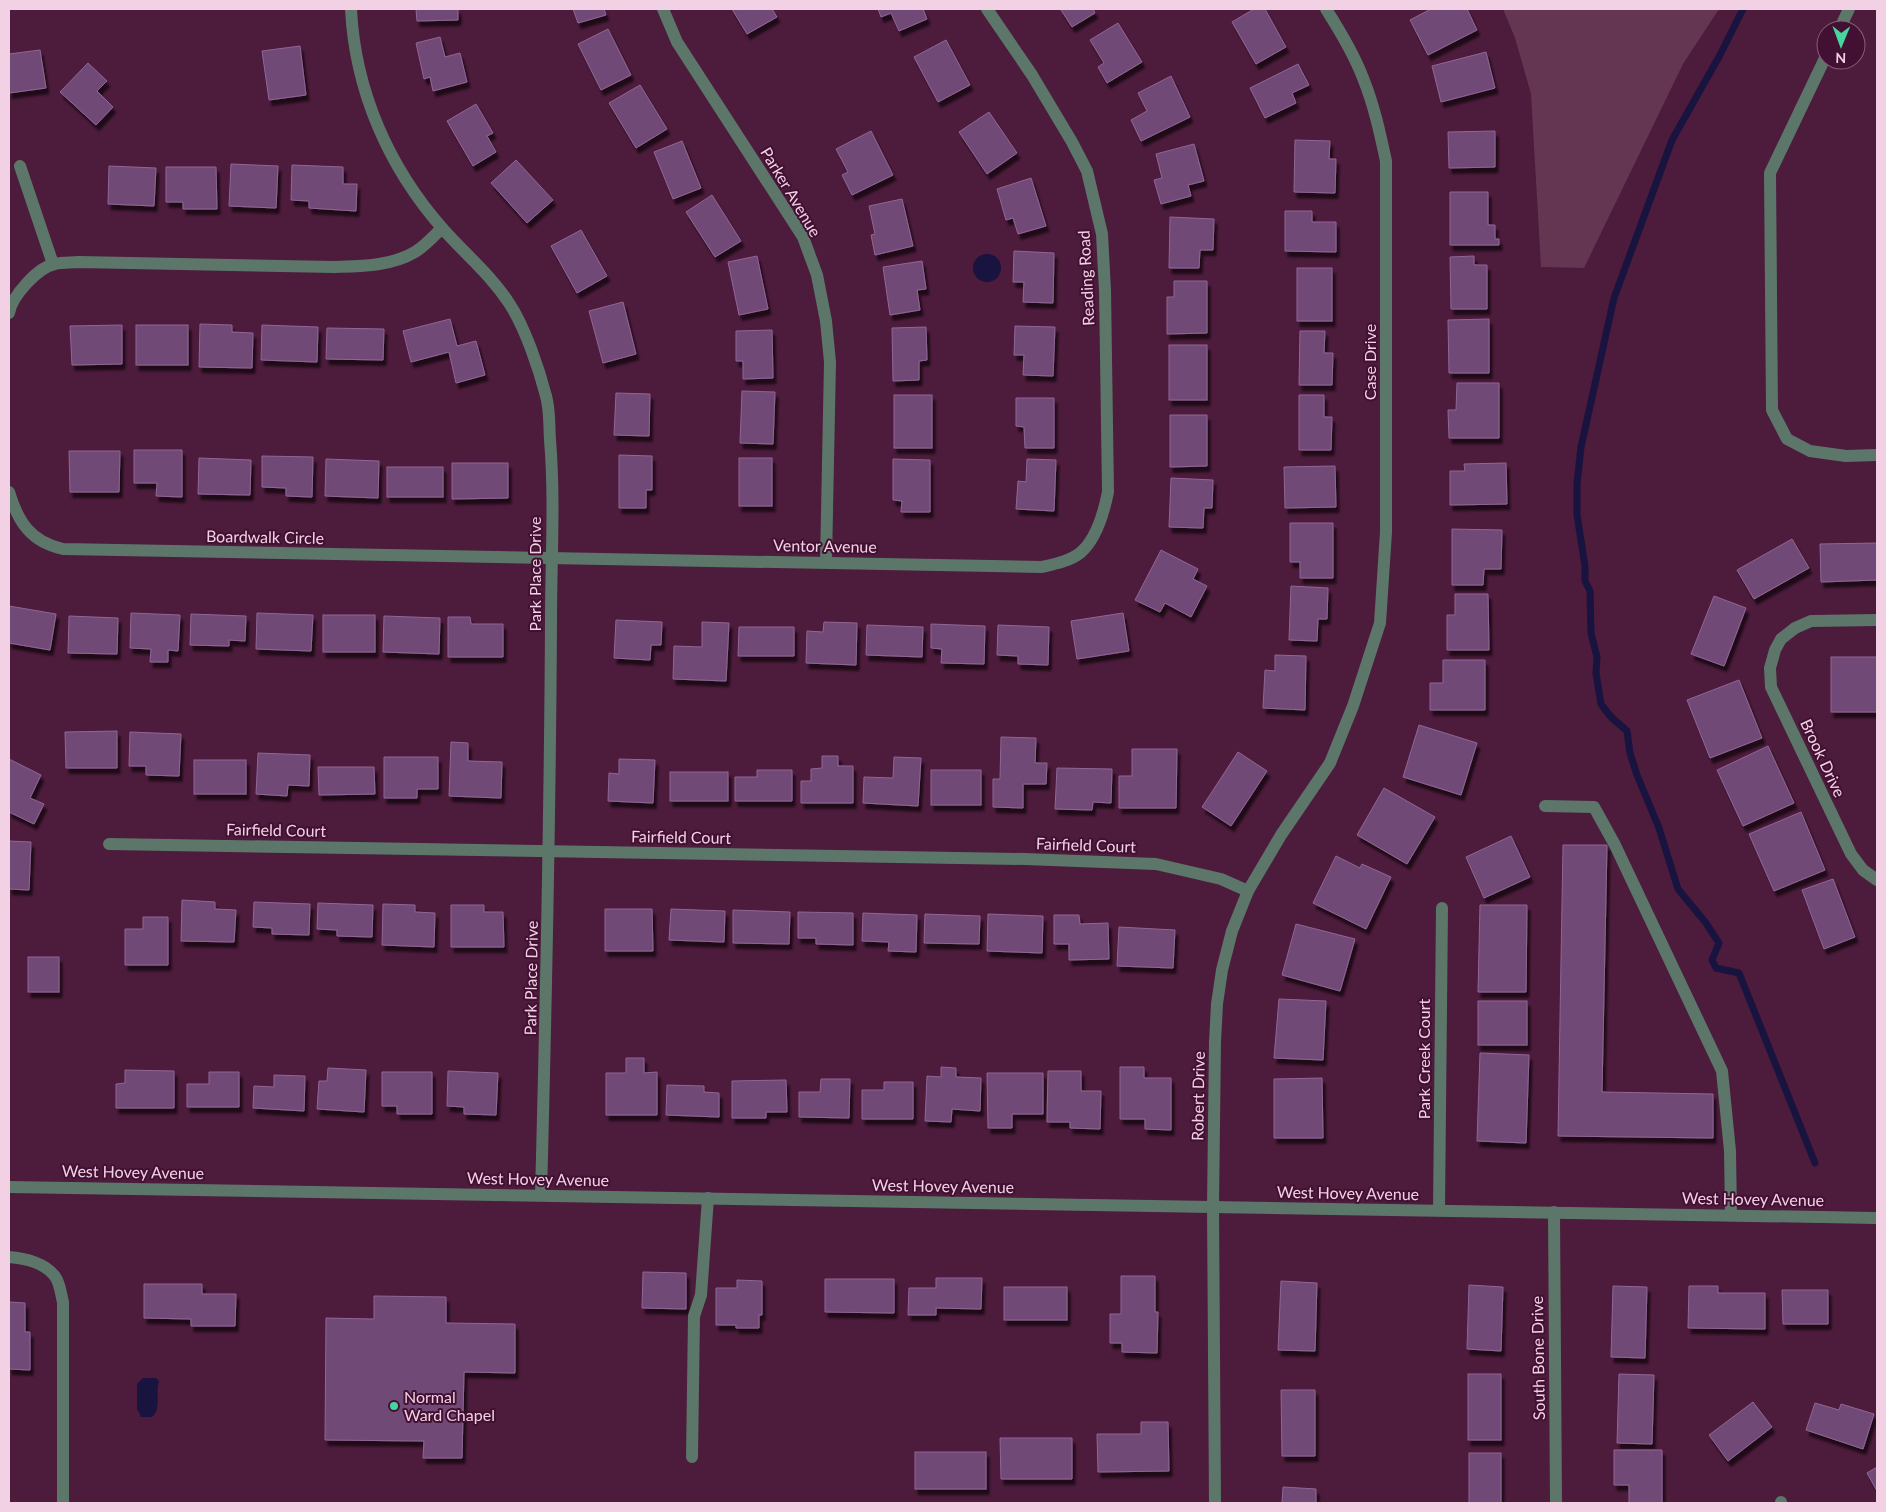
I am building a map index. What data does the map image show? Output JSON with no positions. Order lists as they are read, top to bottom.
{
  "streets": {
    "street": [
      "Parker Avenue",
      "Reading Road",
      "Case Drive",
      "Boardwalk Circle",
      "Ventor Avenue",
      "Park Place Drive",
      "Brook Drive",
      "Fairfield Court",
      "Park Creek Court",
      "Robert Drive",
      "West Hovey Avenue",
      "South Bone Drive"
    ]
  },
  "crossings": [
    ["Parker Avenue", "Ventor Avenue"],
    ["Reading Road", "Ventor Avenue"],
    ["Case Drive", "Robert Drive"],
    ["Boardwalk Circle", "Ventor Avenue"],
    ["Boardwalk Circle", "Park Place Drive"],
    ["Ventor Avenue", "Park Place Drive"],
    ["Park Place Drive", "Fairfield Court"],
    ["Park Place Drive", "West Hovey Avenue"],
    ["Fairfield Court", "Robert Drive"],
    ["Park Creek Court", "West Hovey Avenue"],
    ["Robert Drive", "West Hovey Avenue"],
    ["West Hovey Avenue", "South Bone Drive"]
  ],
  "places": ["Normal Ward Chapel"],
  "north": "bottom"
}
